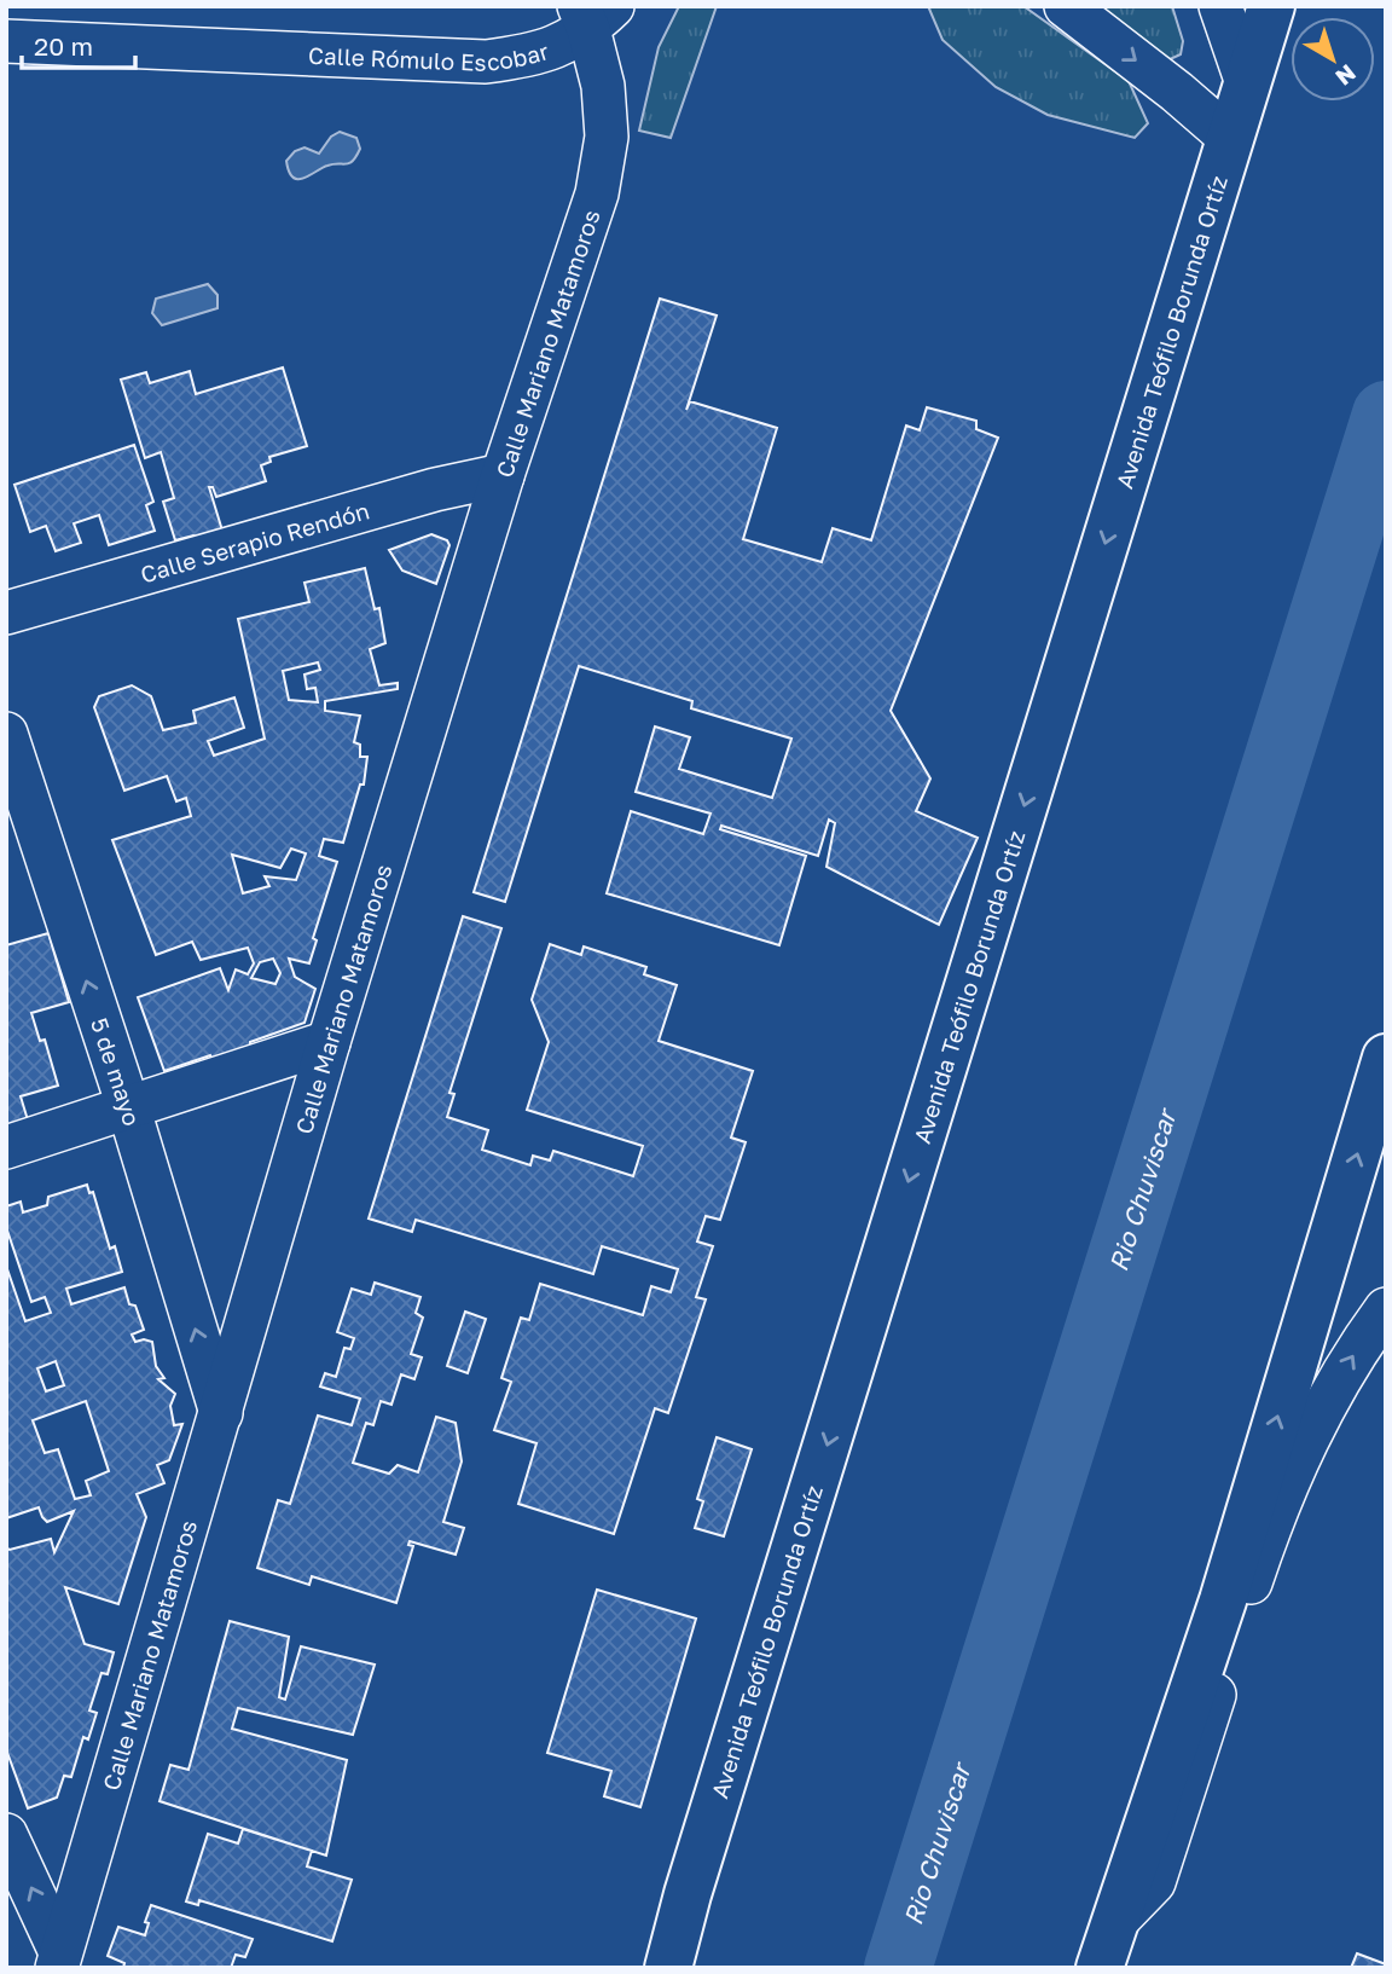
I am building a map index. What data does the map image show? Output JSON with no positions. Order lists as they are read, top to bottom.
{
  "streets": {
    "main road": ["Avenida Teófilo Borunda Ortíz"],
    "street": [
      "Calle Rómulo Escobar",
      "Calle Mariano Matamoros",
      "Calle Serapio Rendón",
      "5 de mayo"
    ]
  },
  "crossings": [
    ["Calle Rómulo Escobar", "Calle Mariano Matamoros"],
    ["Calle Mariano Matamoros", "Calle Serapio Rendón"],
    ["Calle Mariano Matamoros", "5 de mayo"]
  ],
  "one_way": ["Avenida Teófilo Borunda Ortíz", "5 de mayo"],
  "water": ["Rio Chuviscar"],
  "scale_bar": "20 m",
  "north": "bottom right"
}
